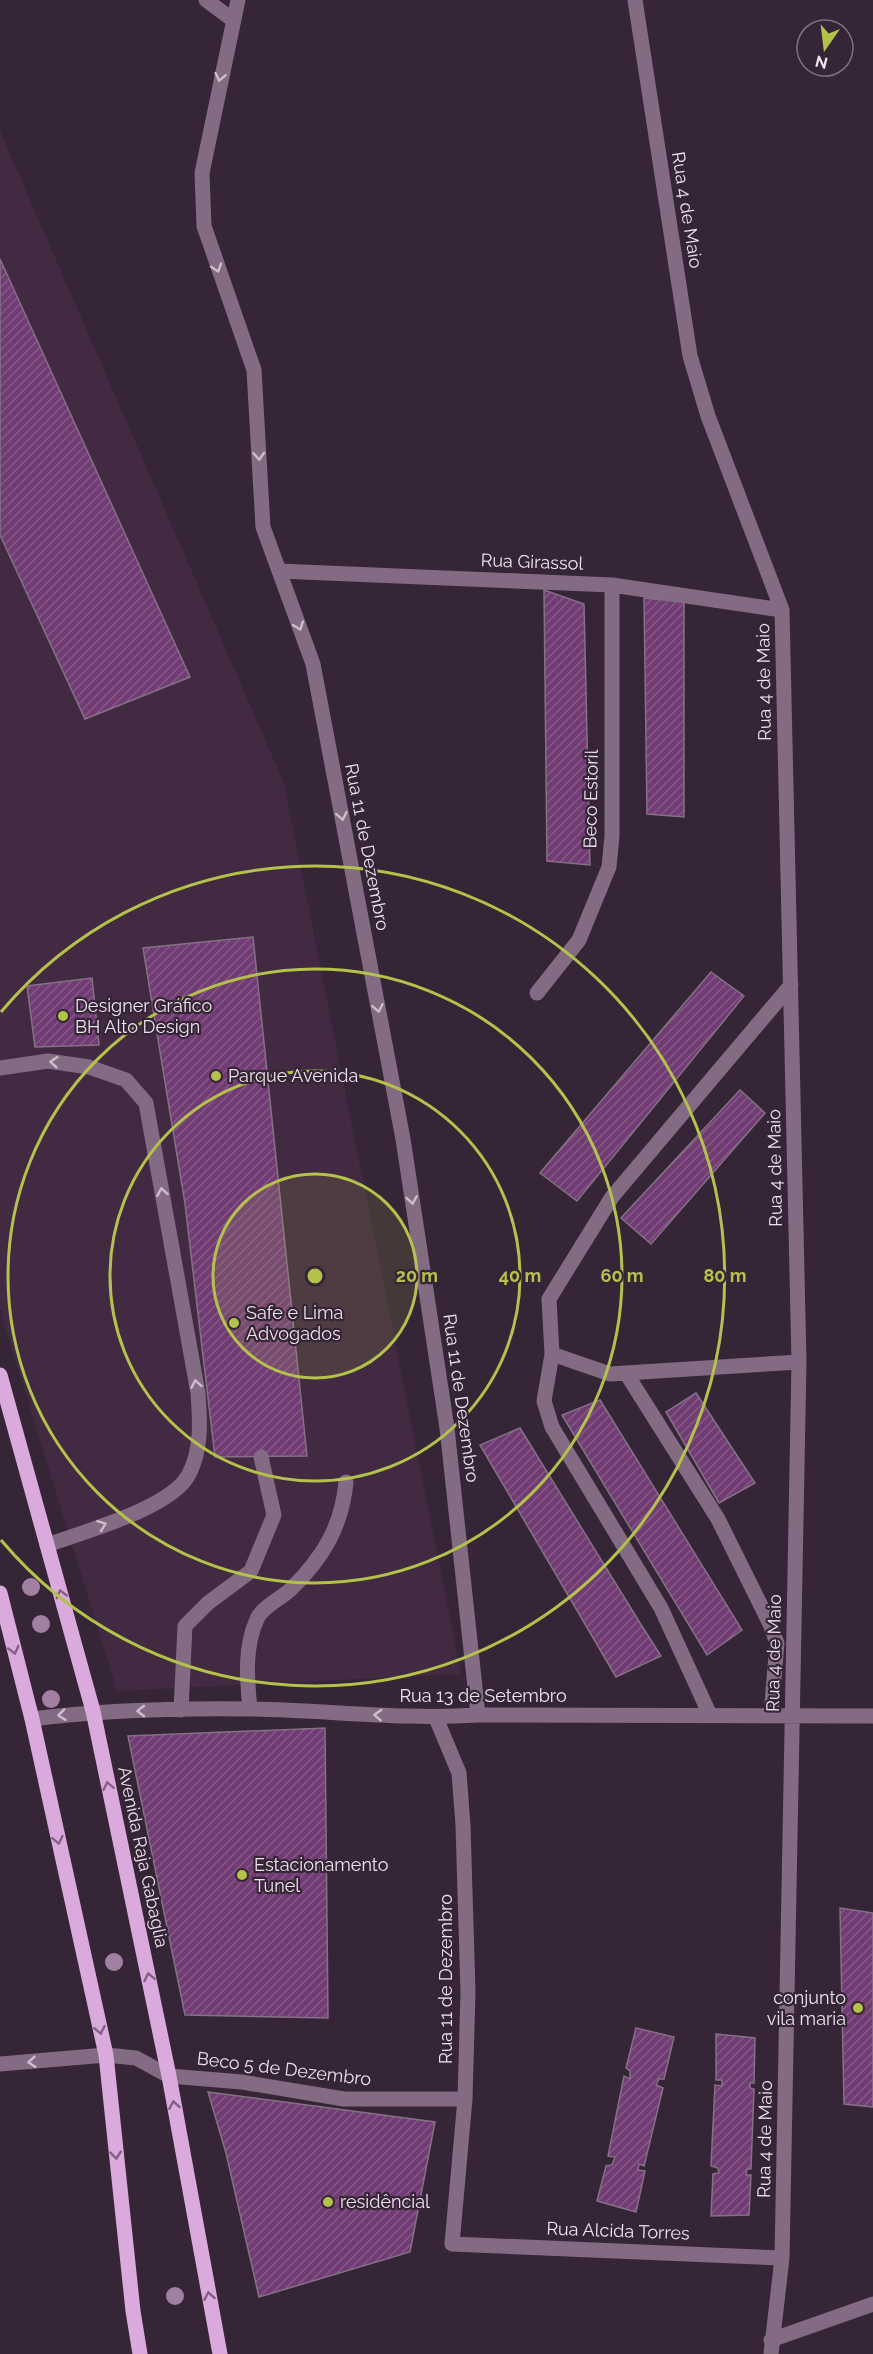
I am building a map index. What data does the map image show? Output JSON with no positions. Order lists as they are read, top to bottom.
{
  "streets": {
    "main road": ["Avenida Raja Gabaglia"],
    "street": [
      "Rua 4 de Maio",
      "Rua Girassol",
      "Beco Estoril",
      "Rua 11 de Dezembro",
      "Rua 13 de Setembro",
      "Beco 5 de Dezembro",
      "Rua Alcida Torres"
    ]
  },
  "crossings": [
    ["Rua 4 de Maio", "Rua Girassol"],
    ["Rua 4 de Maio", "Rua 13 de Setembro"],
    ["Rua 4 de Maio", "Rua Alcida Torres"],
    ["Rua Girassol", "Beco Estoril"],
    ["Rua Girassol", "Rua 11 de Dezembro"],
    ["Rua 11 de Dezembro", "Rua 13 de Setembro"],
    ["Rua 11 de Dezembro", "Beco 5 de Dezembro"],
    ["Rua 11 de Dezembro", "Rua Alcida Torres"],
    ["Rua 13 de Setembro", "Avenida Raja Gabaglia"],
    ["Avenida Raja Gabaglia", "Beco 5 de Dezembro"]
  ],
  "one_way": ["Rua 11 de Dezembro", "Rua 13 de Setembro"],
  "places": [
    "Designer Gráfico BH Alto Design",
    "Parque Avenida",
    "Safe e Lima Advogados",
    "Estacionamento Tunel",
    "conjunto vila maria",
    "residêncial"
  ],
  "north": "bottom",
  "rings": [
    "20 m",
    "40 m",
    "60 m",
    "80 m"
  ]
}
